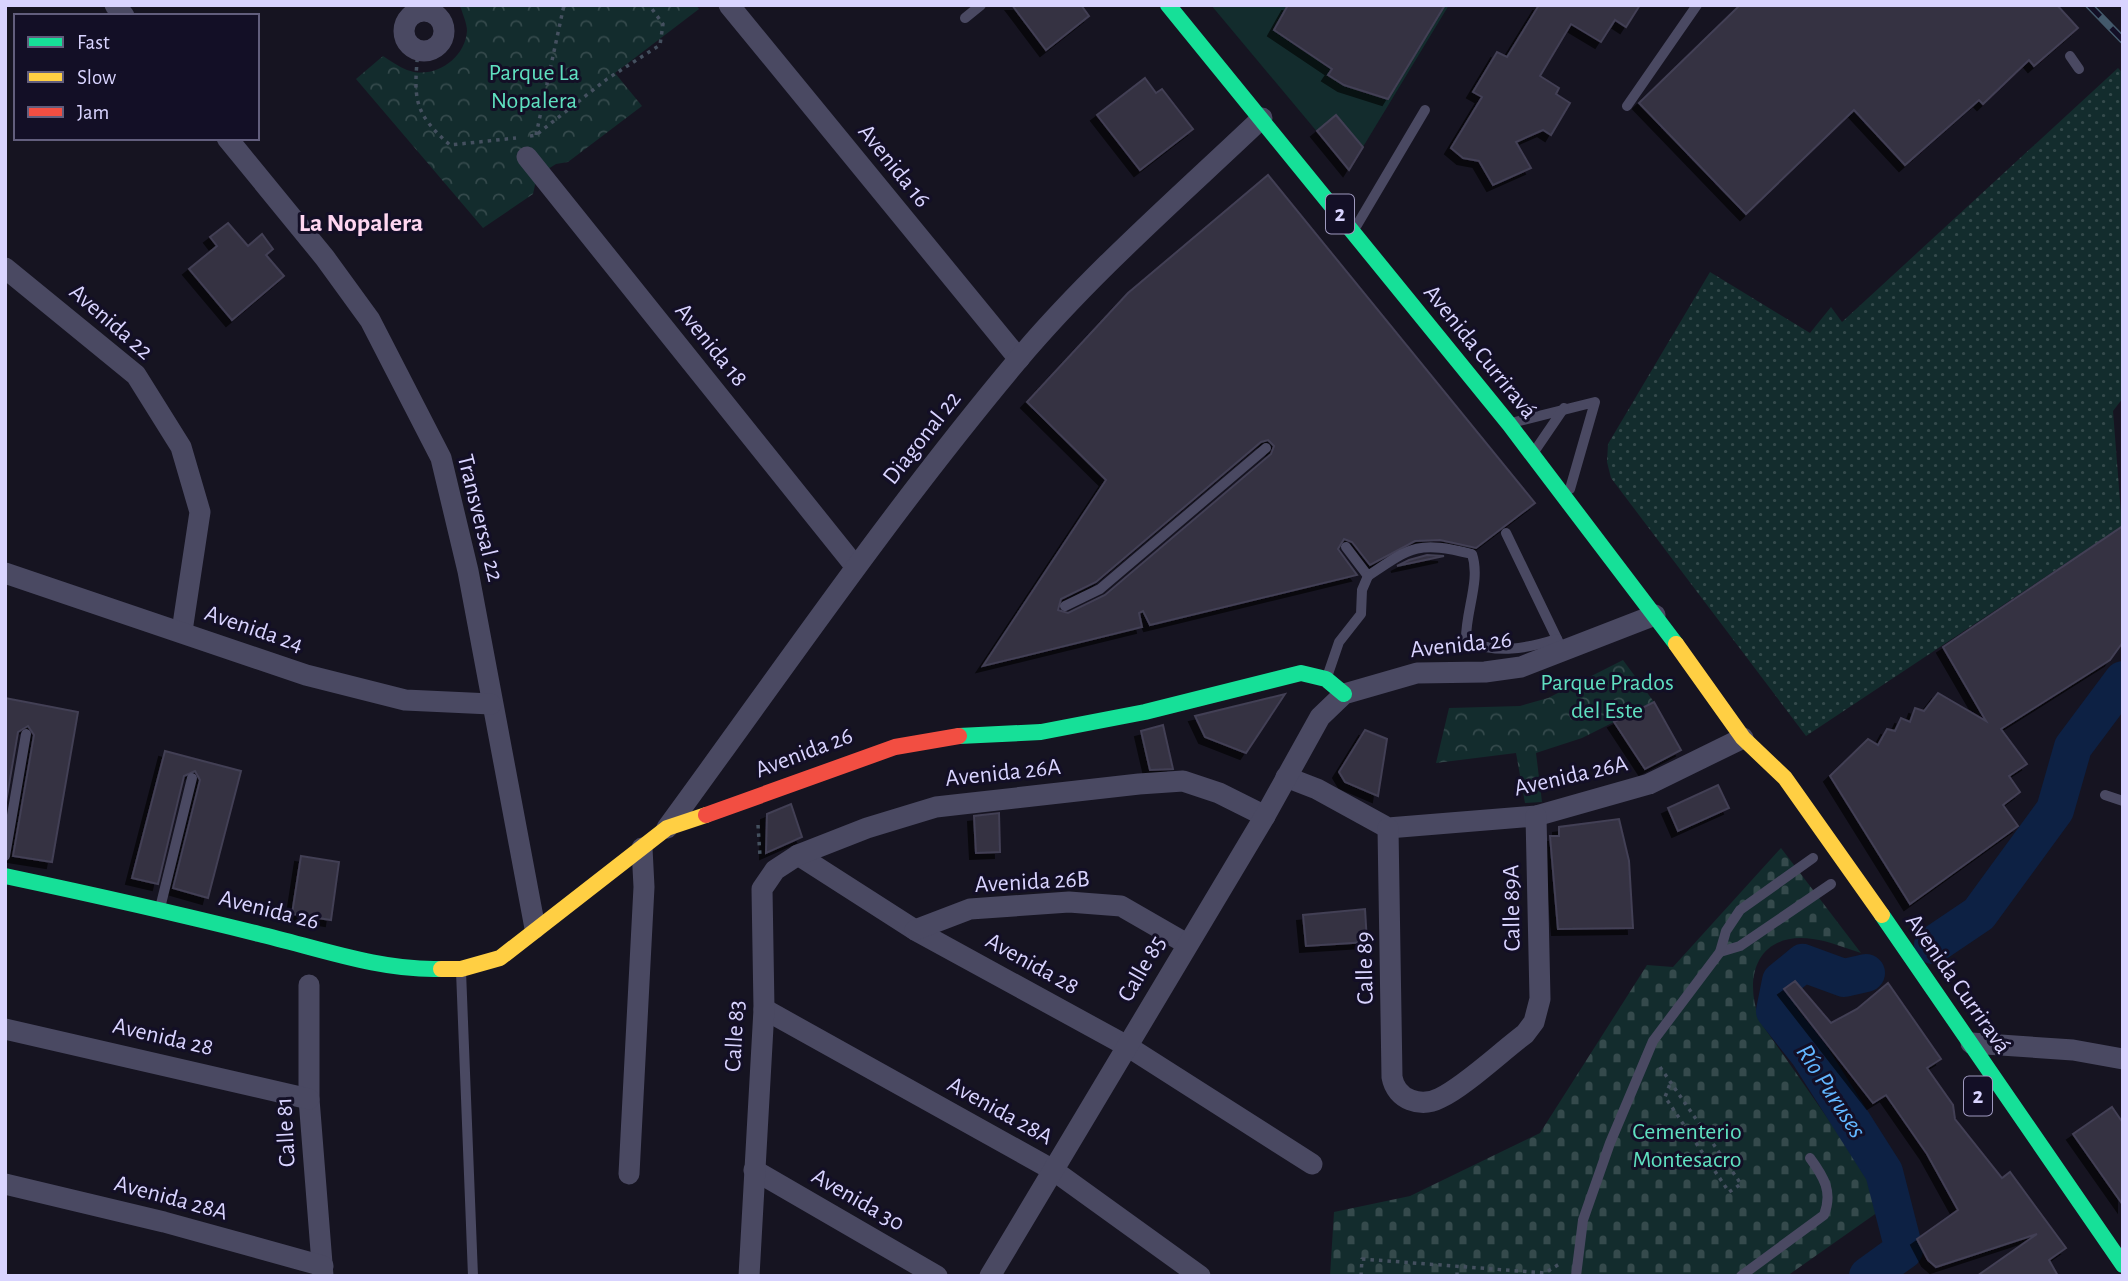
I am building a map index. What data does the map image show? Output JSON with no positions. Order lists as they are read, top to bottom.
{
  "streets": {
    "main road": ["2", "Avenida Curriravá", "Avenida 26"],
    "street": [
      "Avenida 16",
      "Avenida 22",
      "Avenida 18",
      "Diagonal 22",
      "Transversal 22",
      "Avenida 24",
      "Avenida 26A",
      "Avenida 26B",
      "Calle 89A",
      "Avenida 28",
      "Calle 89",
      "Calle 85",
      "Calle 83",
      "Avenida 28A",
      "Calle 81",
      "Avenida 30"
    ]
  },
  "crossings": [
    ["Avenida 16", "Diagonal 22"],
    ["Avenida 22", "Avenida 24"],
    ["Avenida 18", "Diagonal 22"],
    ["Avenida Curriravá", "Diagonal 22"],
    ["Avenida Curriravá", "Avenida 26"],
    ["Avenida Curriravá", "Avenida 26A"],
    ["Diagonal 22", "Avenida 26"],
    ["Transversal 22", "Avenida 24"],
    ["Transversal 22", "Avenida 26"],
    ["Avenida 26", "Calle 85"],
    ["Avenida 26A", "Calle 89A"],
    ["Avenida 26A", "Avenida 28"],
    ["Avenida 26A", "Calle 89"],
    ["Avenida 26A", "Calle 85"],
    ["Avenida 26A", "Calle 83"],
    ["Avenida 26B", "Avenida 28"],
    ["Avenida 26B", "Calle 85"],
    ["Calle 89A", "Calle 89"],
    ["Avenida 28", "Calle 85"],
    ["Avenida 28", "Calle 81"],
    ["Calle 85", "Avenida 28A"],
    ["Calle 83", "Avenida 28A"],
    ["Calle 83", "Avenida 30"],
    ["Avenida 28A", "Calle 81"]
  ],
  "districts": ["La Nopalera"],
  "water": ["Río Puruses"],
  "parks": ["Parque La Nopalera", "Parque Prados del Este", "Cementerio Montesacro"],
  "legend": ["Fast", "Slow", "Jam"]
}
